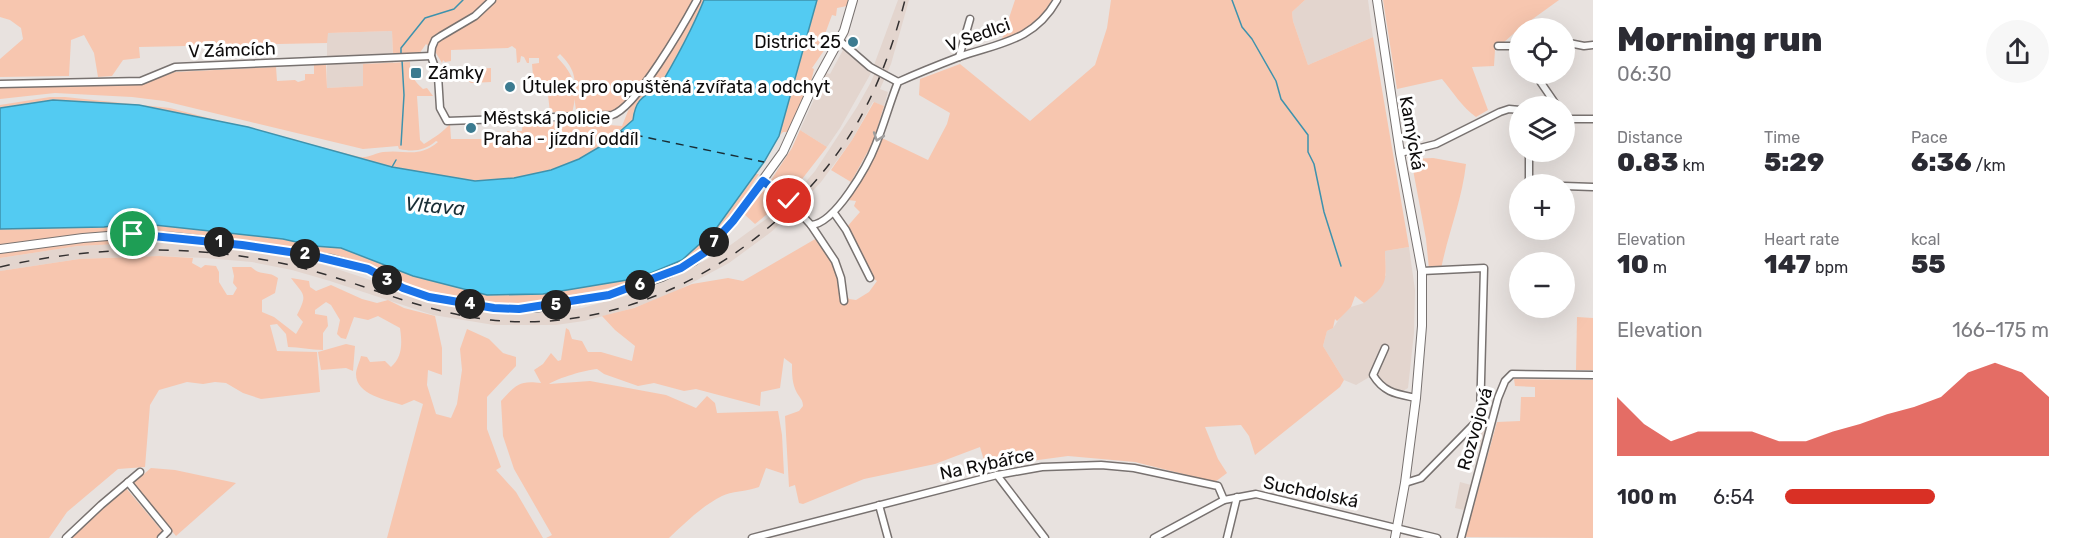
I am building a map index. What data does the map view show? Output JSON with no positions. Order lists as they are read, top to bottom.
{
  "streets": {
    "main road": ["Kamýcká"],
    "street": [
      "V Sedlci",
      "V Zámcích",
      "Rozvojová",
      "Na Rybářce",
      "Suchdolská"
    ]
  },
  "crossings": [
    ["Kamýcká", "Suchdolská"],
    ["Na Rybářce", "Suchdolská"]
  ],
  "water": ["Vltava"],
  "places": {
    "other": ["District 25", "Útulek pro opuštěná zvířata a odchyt", "Městská policie Praha - jízdní oddíl"],
    "transit": ["Zámky"]
  },
  "page": {
    "heading": ["Morning run", "06:30"],
    "map_buttons": ["+", "−"],
    "stats": [
      ["Distance", "0.83 km"],
      ["Time", "5:29"],
      ["Pace", "6:36 /km"],
      ["Elevation", "10 m"],
      ["Heart rate", "147 bpm"],
      ["kcal", "55"]
    ],
    "pins": [
      "1",
      "7",
      "2",
      "3",
      "6",
      "4",
      "5"
    ],
    "chart": ["Elevation", "166–175 m"],
    "list": [
      {
        "name": "100 m",
        "note": "6:54"
      }
    ]
  }
}
